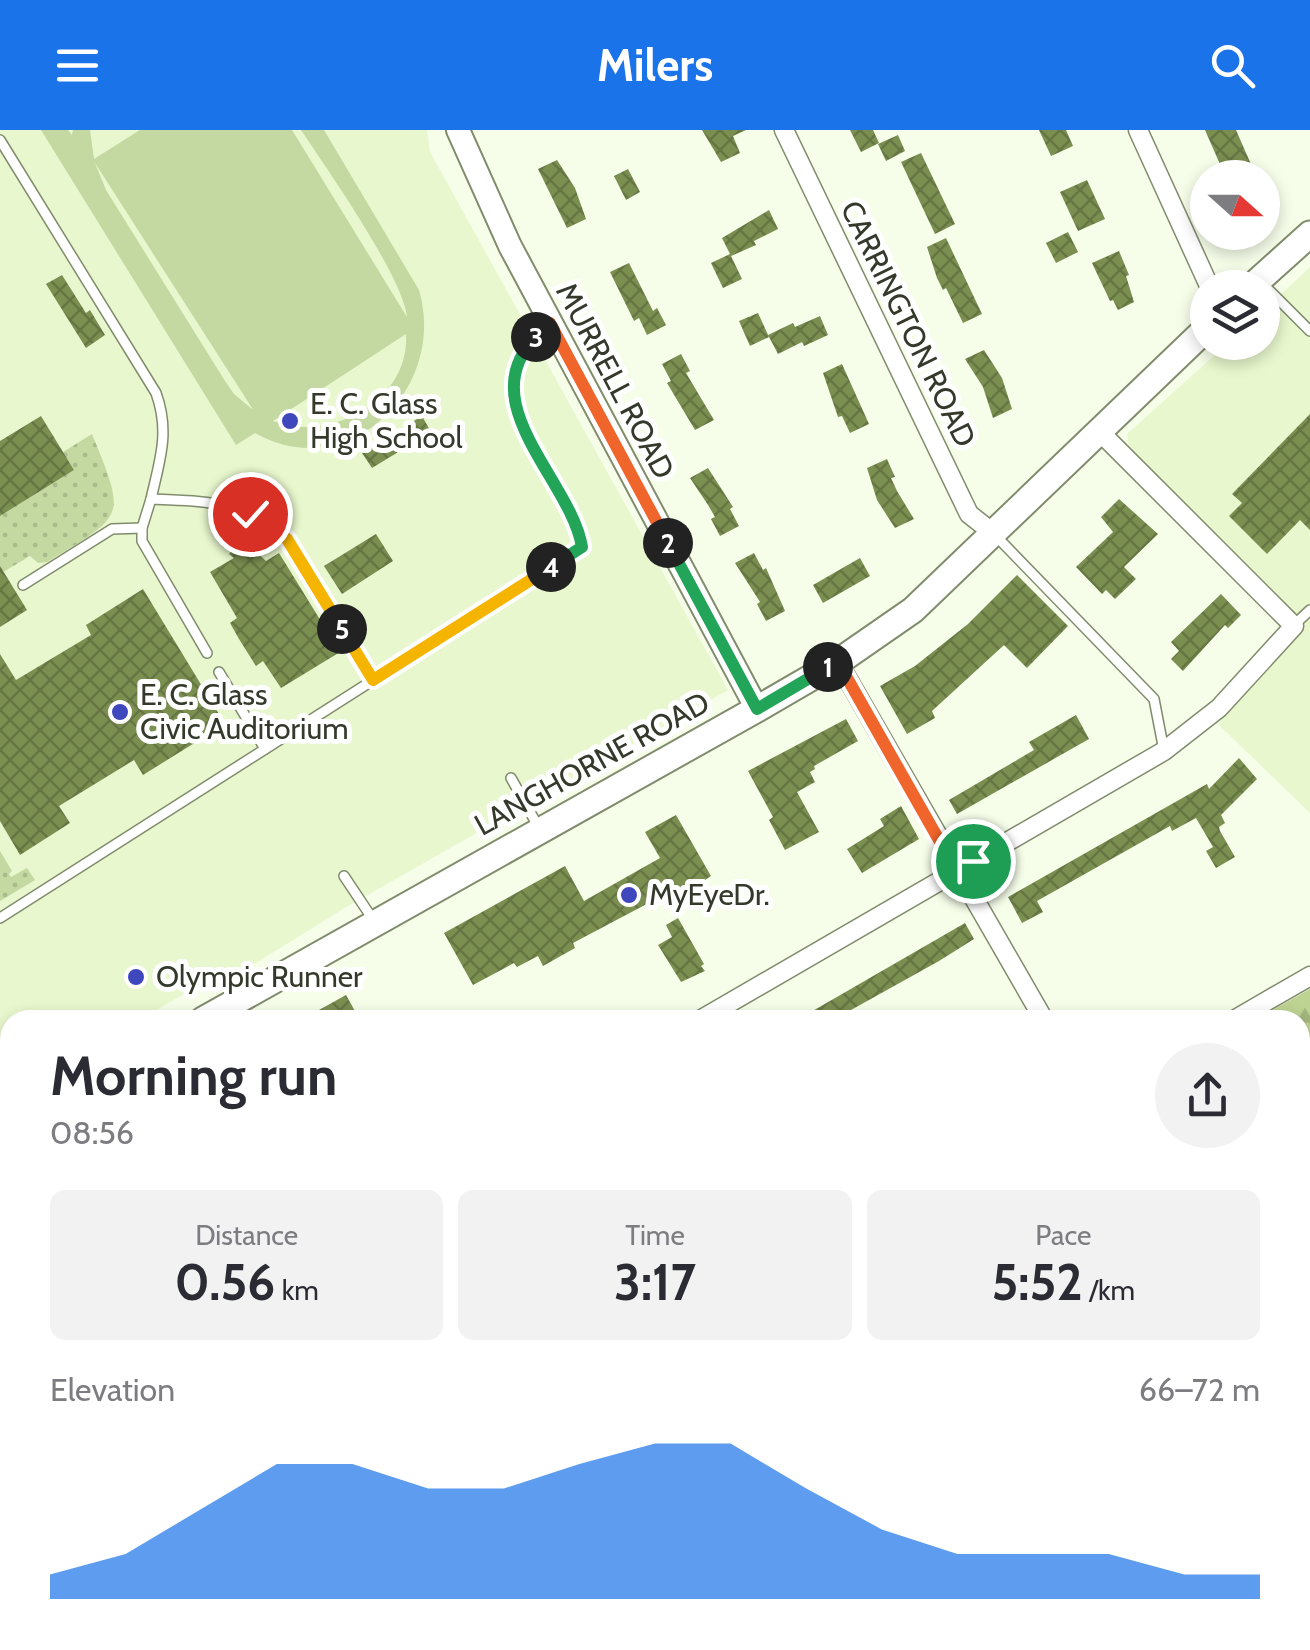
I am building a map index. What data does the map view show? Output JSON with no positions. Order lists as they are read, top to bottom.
{
  "streets": {
    "main road": ["LANGHORNE ROAD"],
    "street": ["CARRINGTON ROAD", "MURRELL ROAD"]
  },
  "crossings": [
    ["CARRINGTON ROAD", "LANGHORNE ROAD"],
    ["MURRELL ROAD", "LANGHORNE ROAD"]
  ],
  "places": [
    "E. C. Glass High School",
    "E. C. Glass Civic Auditorium",
    "MyEyeDr.",
    "Olympic Runner"
  ],
  "north": "right",
  "page": {
    "header": "Milers",
    "pins": [
      "3",
      "2",
      "4",
      "5",
      "1"
    ],
    "heading": ["Morning run", "08:56"],
    "stats": [
      ["Distance", "0.56 km"],
      ["Time", "3:17"],
      ["Pace", "5:52 /km"]
    ],
    "chart": ["Elevation", "66–72 m"]
  }
}
